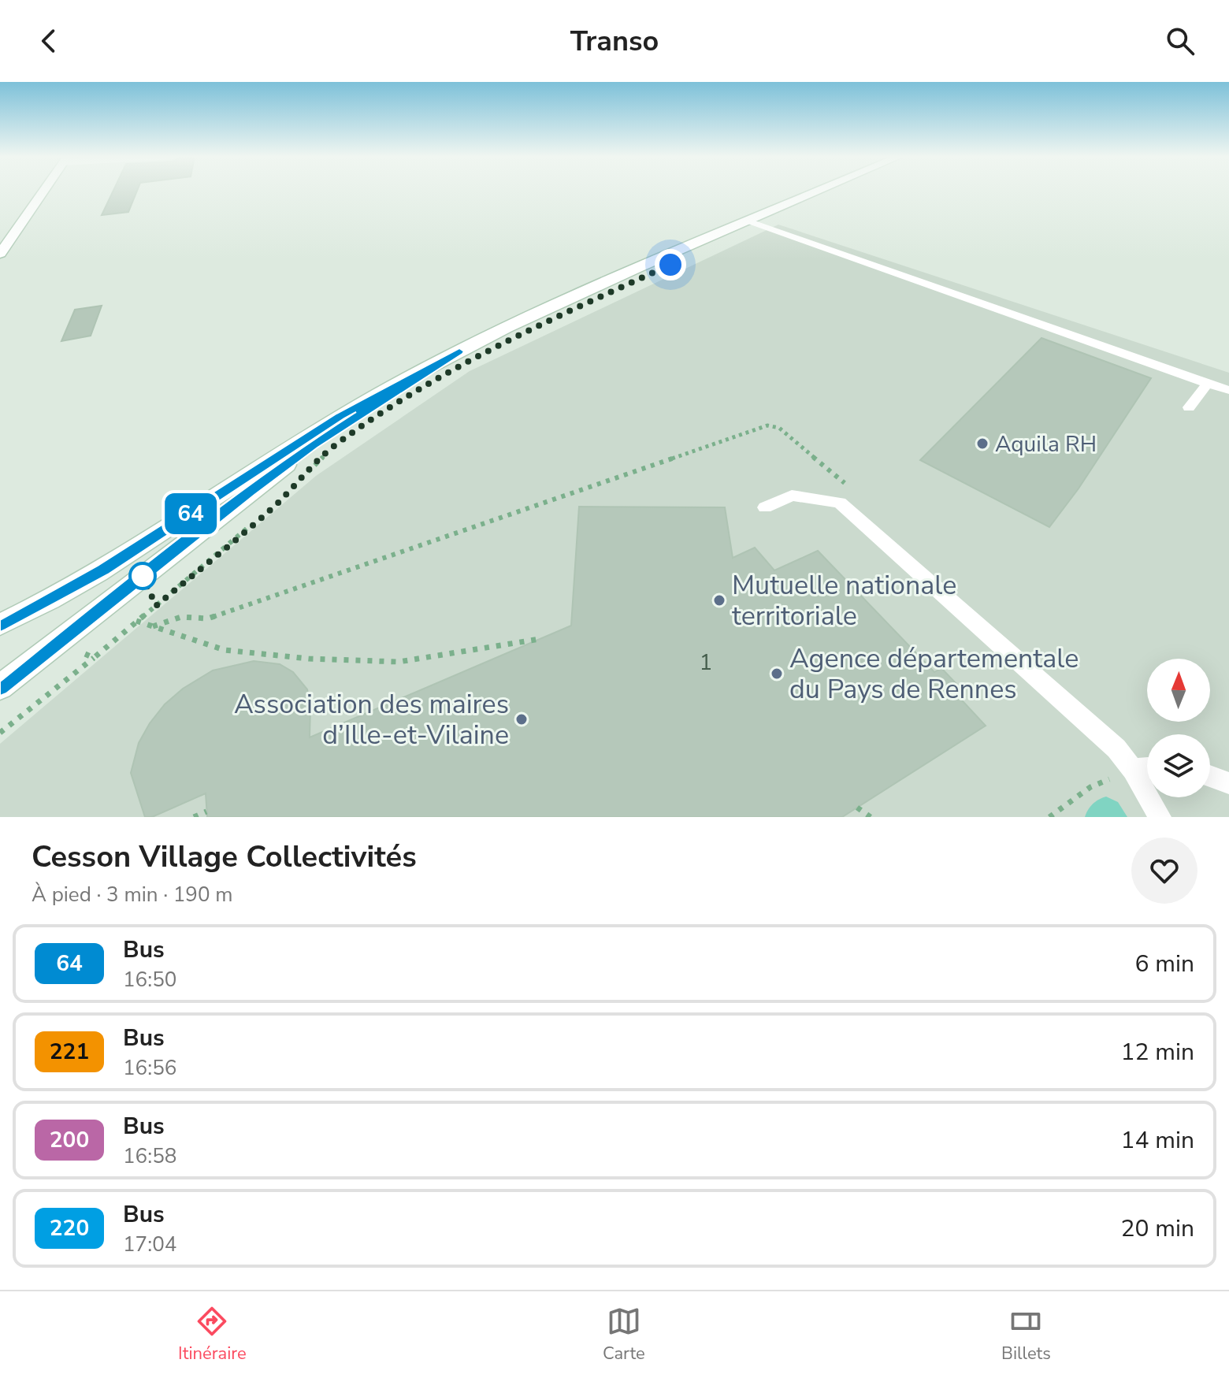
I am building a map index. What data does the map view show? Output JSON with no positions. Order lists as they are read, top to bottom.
{
  "places": [
    "Aquila RH",
    "Mutuelle nationale territoriale",
    "Agence départementale du Pays de Rennes",
    "Association des maires d’Ille-et-Vilaine"
  ],
  "lines": ["bus line 64"],
  "house_numbers": ["1"],
  "north": "top",
  "page": {
    "header": "Transo",
    "on_map": "64",
    "heading": ["Cesson Village Collectivités", "À pied · 3 min · 190 m"],
    "list": [
      {
        "mark": "64",
        "name": "Bus",
        "note": "16:50",
        "value": "6 min"
      },
      {
        "mark": "221",
        "name": "Bus",
        "note": "16:56",
        "value": "12 min"
      },
      {
        "mark": "200",
        "name": "Bus",
        "note": "16:58",
        "value": "14 min"
      },
      {
        "mark": "220",
        "name": "Bus",
        "note": "17:04",
        "value": "20 min"
      }
    ],
    "tabs": ["Itinéraire", "Carte", "Billets"]
  }
}
